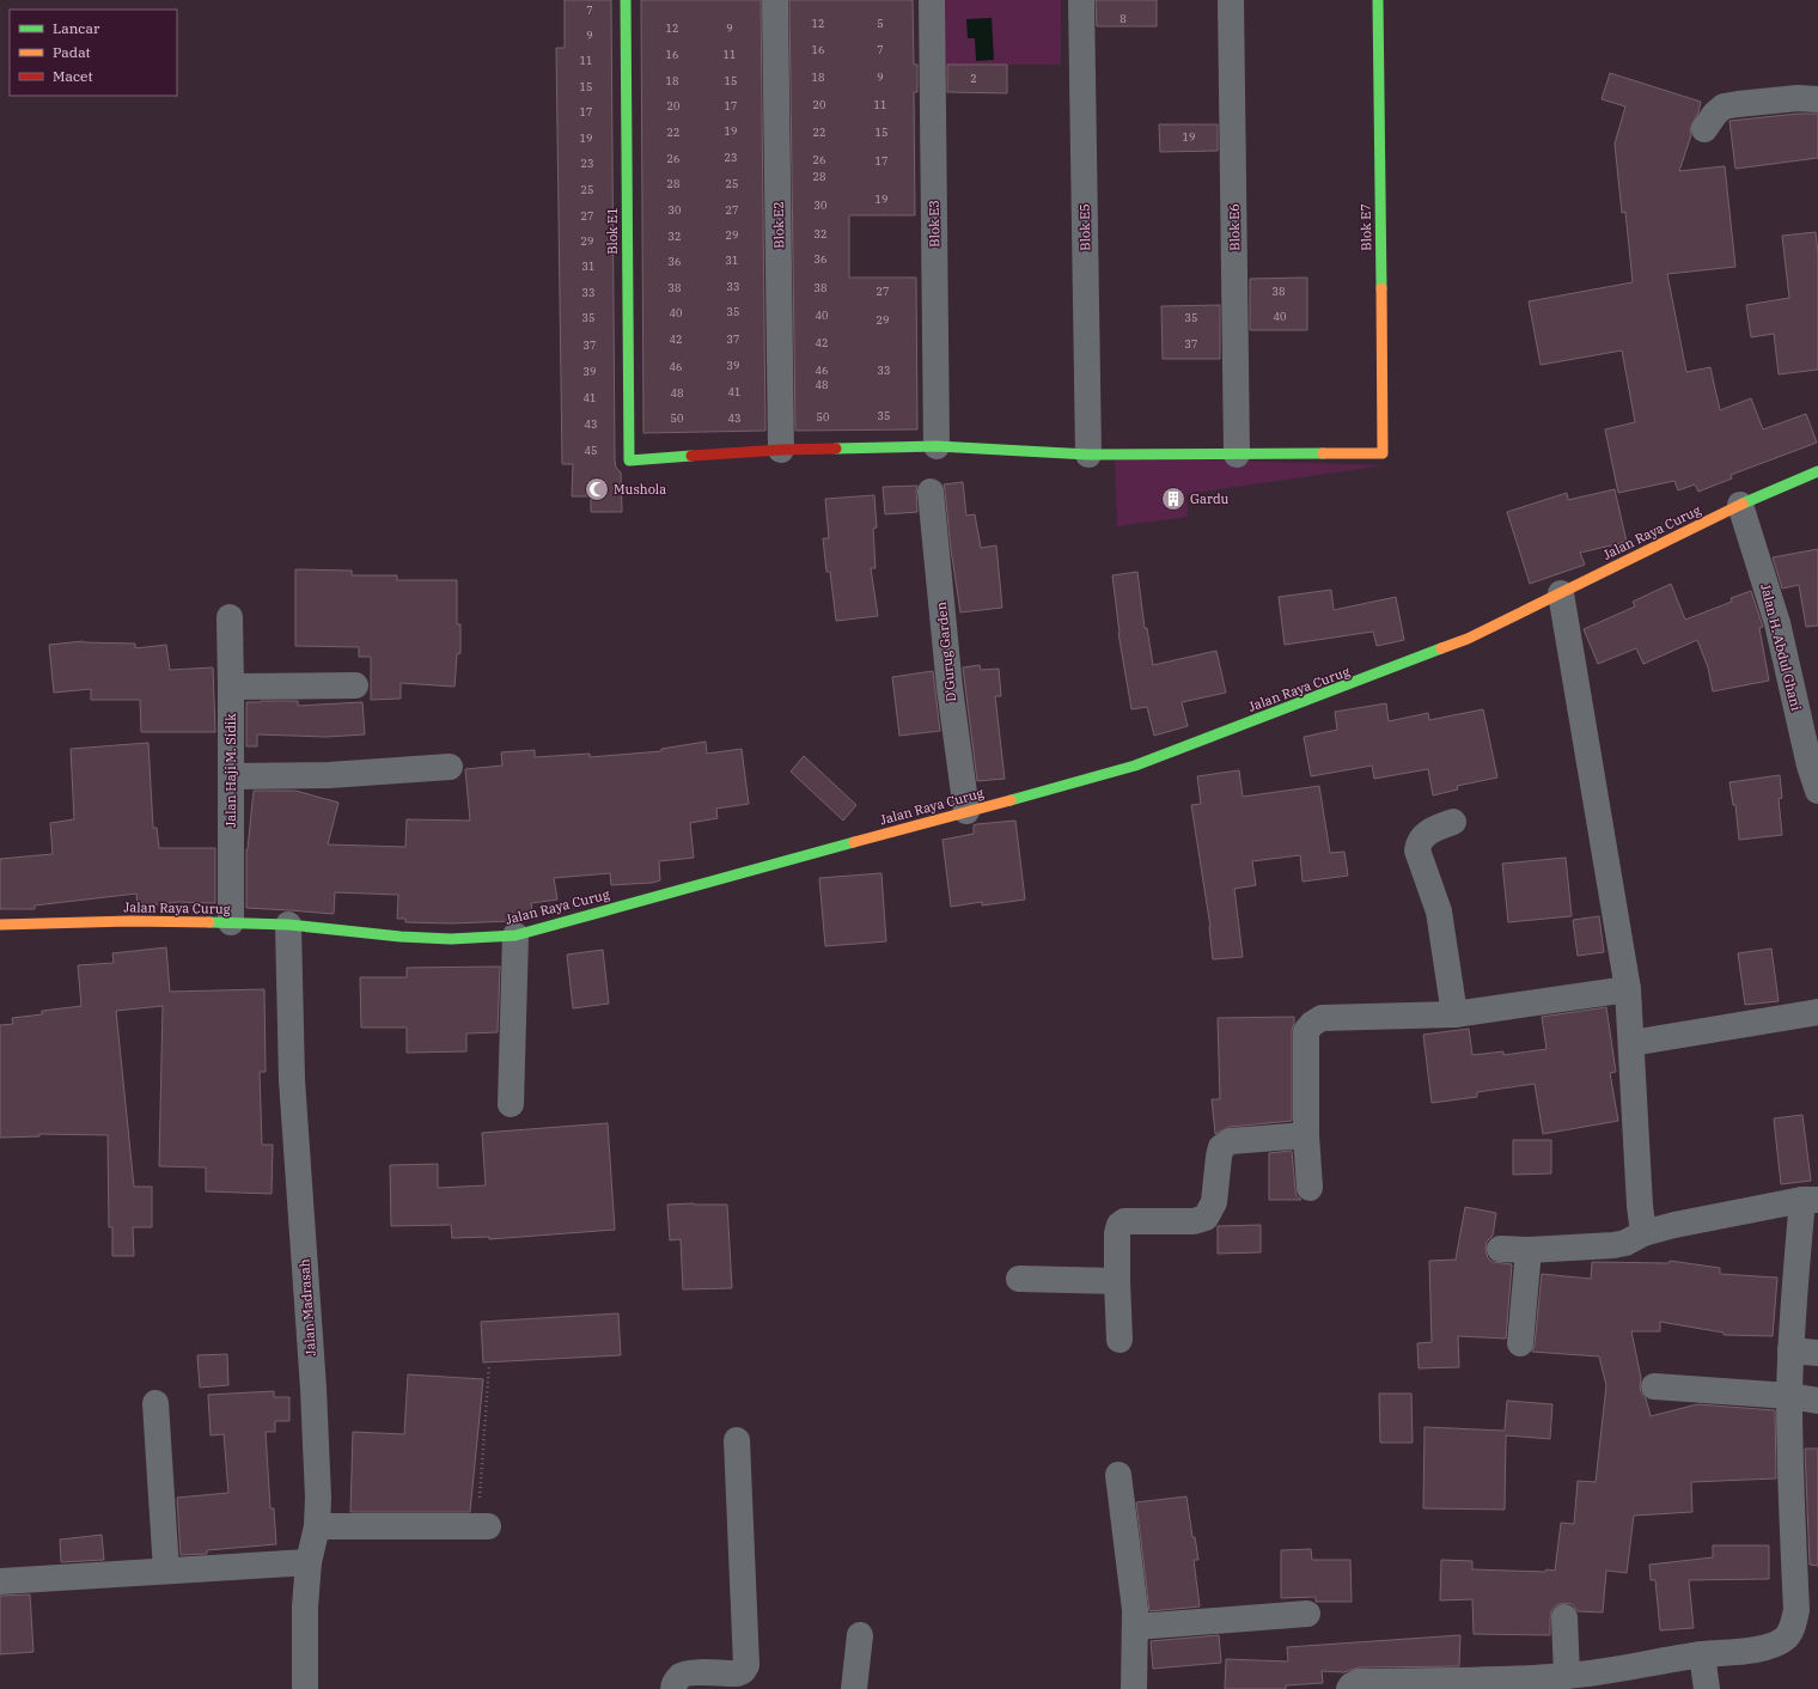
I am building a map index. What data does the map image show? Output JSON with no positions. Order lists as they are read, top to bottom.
{
  "streets": {
    "main road": ["Blok E7", "Blok E1", "Jalan Raya Curug"],
    "street": [
      "Blok E3",
      "Blok E2",
      "Blok E5",
      "Blok E6",
      "Jalan H. Abdul Ghani",
      "D'Gurug Garden",
      "Jalan Haji M. Sidik",
      "Jalan Madrasah"
    ]
  },
  "crossings": [
    ["Blok E2", "Blok E1"],
    ["Blok E6", "Blok E7"],
    ["Jalan Raya Curug", "Jalan H. Abdul Ghani"],
    ["Jalan Raya Curug", "D'Gurug Garden"],
    ["Jalan Raya Curug", "Jalan Haji M. Sidik"],
    ["Jalan Raya Curug", "Jalan Madrasah"]
  ],
  "places": {
    "mosque": ["Mushola"],
    "building": ["Gardu"]
  },
  "house_numbers": [
    "7",
    "8",
    "12",
    "5",
    "12",
    "9",
    "9",
    "16",
    "7",
    "16",
    "11",
    "11",
    "18",
    "9",
    "2",
    "18",
    "15",
    "15",
    "20",
    "11",
    "20",
    "17",
    "17",
    "19",
    "22",
    "22",
    "15",
    "19",
    "19",
    "23",
    "26",
    "26",
    "17",
    "23",
    "28",
    "28",
    "25",
    "25",
    "19",
    "30",
    "30",
    "27",
    "27",
    "32",
    "29",
    "32",
    "29",
    "36",
    "31",
    "36",
    "31",
    "33",
    "38",
    "38",
    "27",
    "38",
    "33",
    "35",
    "40",
    "40",
    "40",
    "35",
    "35",
    "29",
    "42",
    "37",
    "42",
    "37",
    "37",
    "39",
    "46",
    "46",
    "33",
    "39",
    "48",
    "41",
    "48",
    "41",
    "35",
    "50",
    "50",
    "43",
    "43",
    "45"
  ],
  "legend": ["Lancar", "Padat", "Macet"]
}
